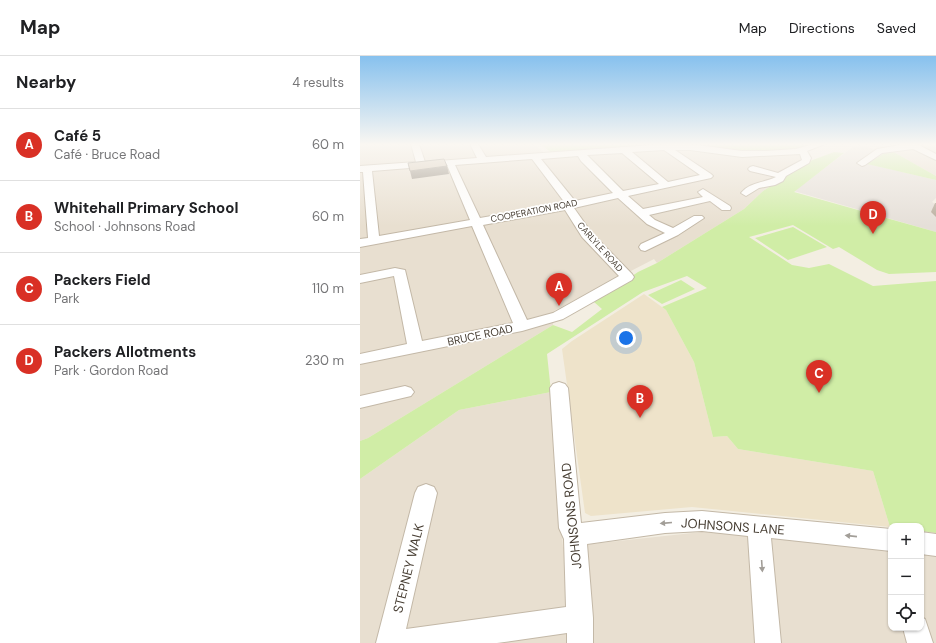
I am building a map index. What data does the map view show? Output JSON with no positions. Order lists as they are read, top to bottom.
{
  "streets": {
    "street": [
      "COOPERATION ROAD",
      "CARLYLE ROAD",
      "BRUCE ROAD",
      "JOHNSONS ROAD",
      "JOHNSONS LANE",
      "STEPNEY WALK"
    ]
  },
  "crossings": [
    ["COOPERATION ROAD", "CARLYLE ROAD"],
    ["CARLYLE ROAD", "BRUCE ROAD"],
    ["JOHNSONS ROAD", "JOHNSONS LANE"]
  ],
  "one_way": ["JOHNSONS LANE"],
  "page": {
    "header": "Map",
    "nav": ["Map", "Directions", "Saved"],
    "heading": ["Nearby", "4 results"],
    "list": [
      {
        "mark": "A",
        "name": "Café 5",
        "note": "Café · Bruce Road",
        "value": "60 m"
      },
      {
        "mark": "B",
        "name": "Whitehall Primary School",
        "note": "School · Johnsons Road",
        "value": "60 m"
      },
      {
        "mark": "C",
        "name": "Packers Field",
        "note": "Park",
        "value": "110 m"
      },
      {
        "mark": "D",
        "name": "Packers Allotments",
        "note": "Park · Gordon Road",
        "value": "230 m"
      }
    ],
    "pins": [
      "D",
      "A",
      "C",
      "B"
    ],
    "map_buttons": ["+", "−"]
  }
}
